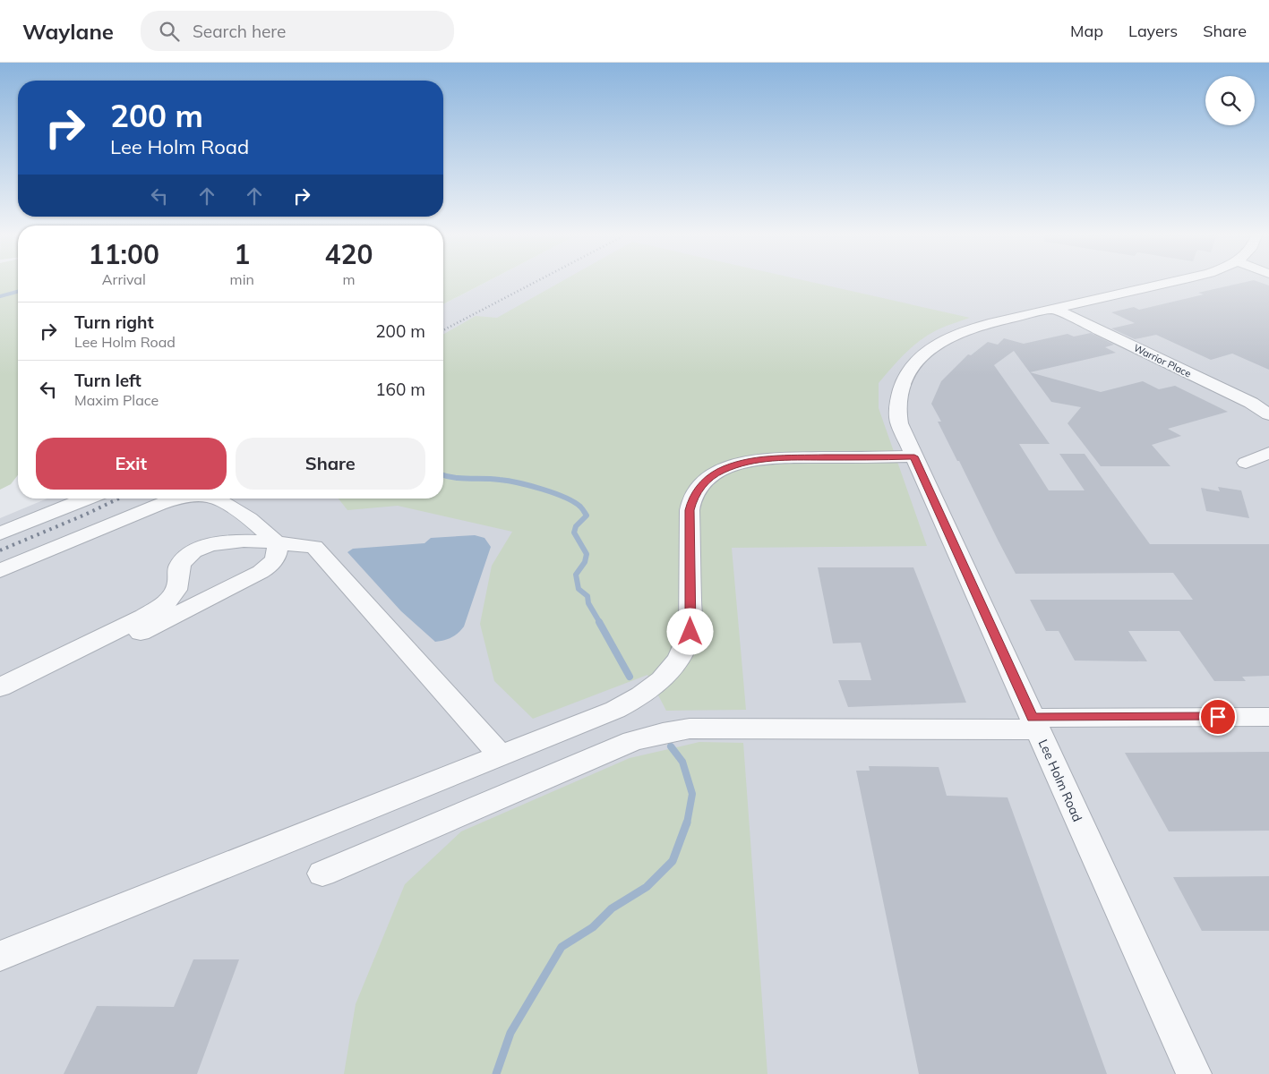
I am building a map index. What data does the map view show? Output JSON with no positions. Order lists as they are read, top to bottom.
{
  "streets": {
    "street": ["Warrior Place", "Lee Holm Road"]
  },
  "crossings": [
    ["Warrior Place", "Lee Holm Road"]
  ],
  "page": {
    "header": "Waylane",
    "search": "Search here",
    "nav": ["Map", "Layers", "Share"],
    "turn": ["200 m", "Lee Holm Road"],
    "eta": [
      "11:00",
      "Arrival",
      "1",
      "min",
      "420",
      "m"
    ],
    "list": [
      {
        "name": "Turn right",
        "note": "Lee Holm Road",
        "value": "200 m"
      },
      {
        "name": "Turn left",
        "note": "Maxim Place",
        "value": "160 m"
      }
    ],
    "buttons": ["Exit", "Share"]
  }
}
